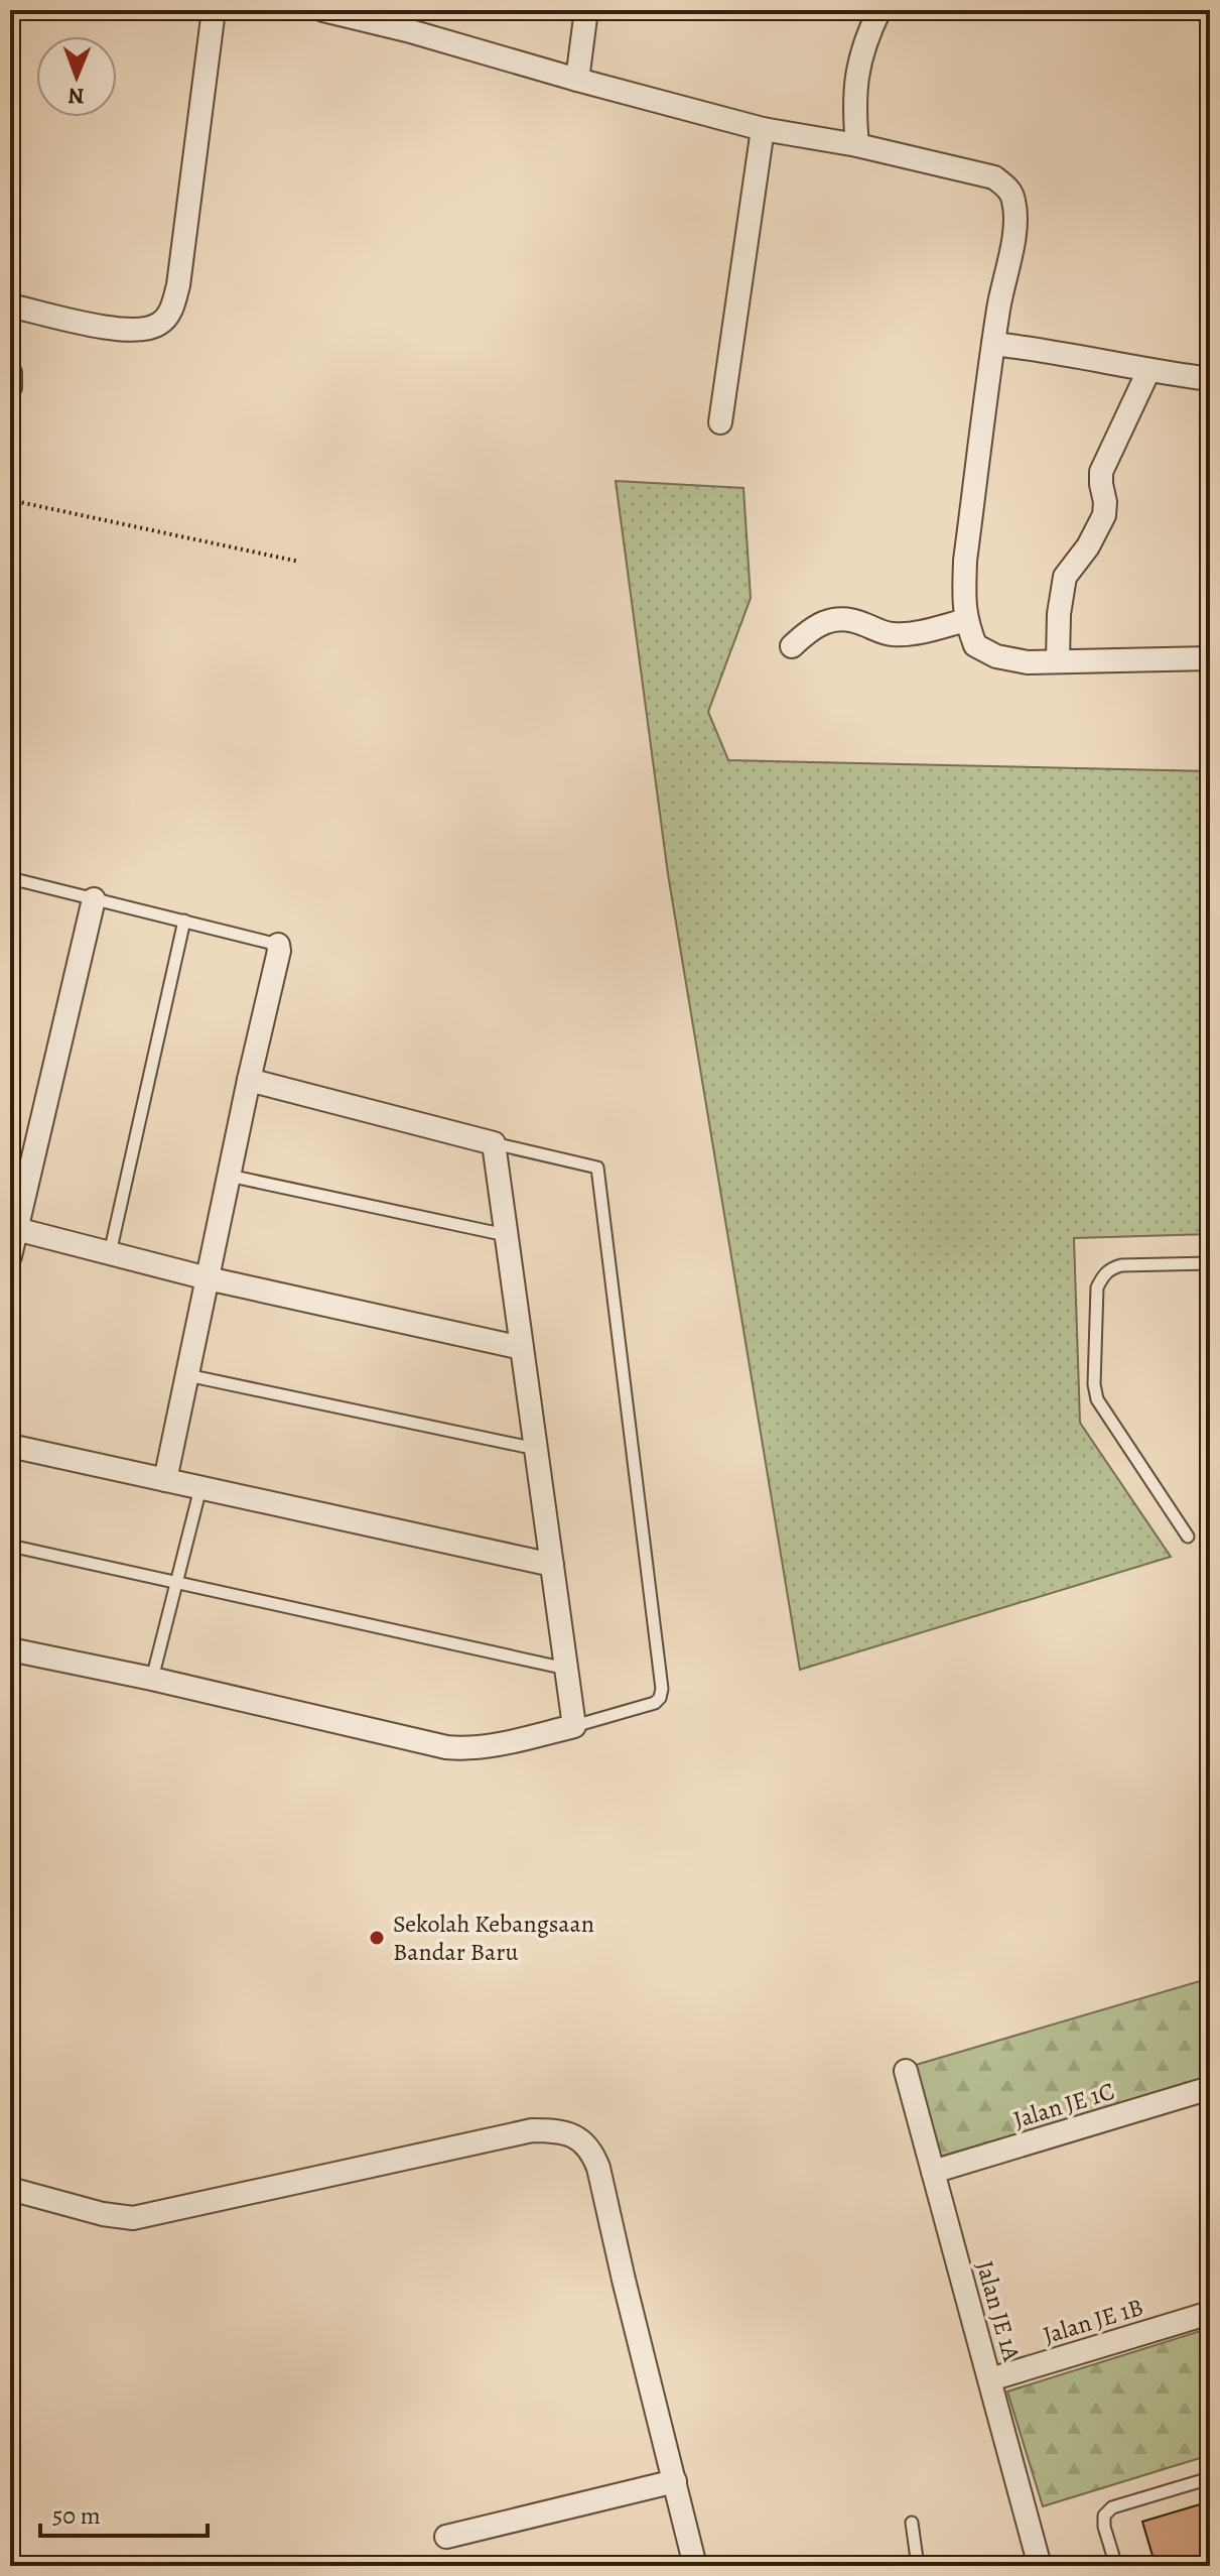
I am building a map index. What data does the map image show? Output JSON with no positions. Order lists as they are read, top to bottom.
{
  "streets": {
    "street": ["Jalan JE 1C", "Jalan JE 1A", "Jalan JE 1B"]
  },
  "crossings": [
    ["Jalan JE 1C", "Jalan JE 1A"],
    ["Jalan JE 1A", "Jalan JE 1B"]
  ],
  "places": ["Sekolah Kebangsaan Bandar Baru"],
  "scale_bar": "50 m",
  "north": "bottom"
}
